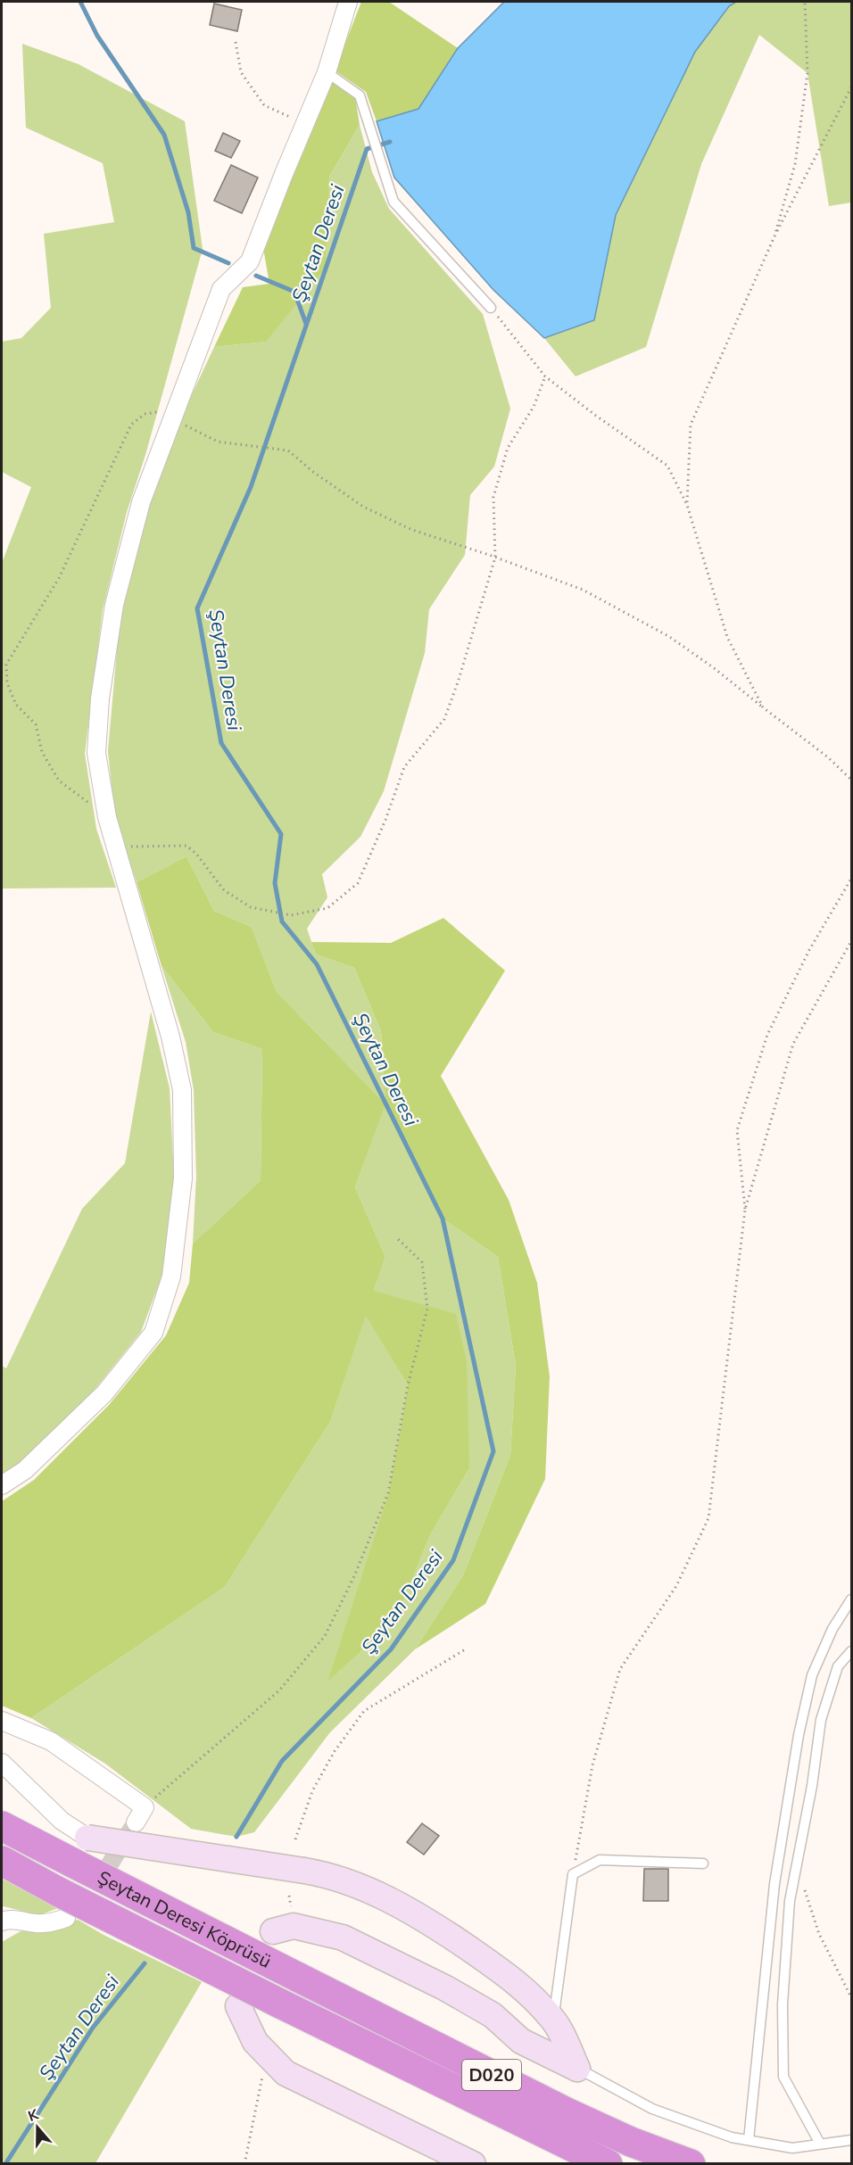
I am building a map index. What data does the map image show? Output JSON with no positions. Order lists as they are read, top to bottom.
{
  "streets": {
    "highway": ["Şeytan Deresi Köprüsü", "D020"]
  },
  "crossings": [
    ["Şeytan Deresi Köprüsü", "D020"]
  ],
  "water": ["Şeytan Deresi"],
  "north": "top"
}
